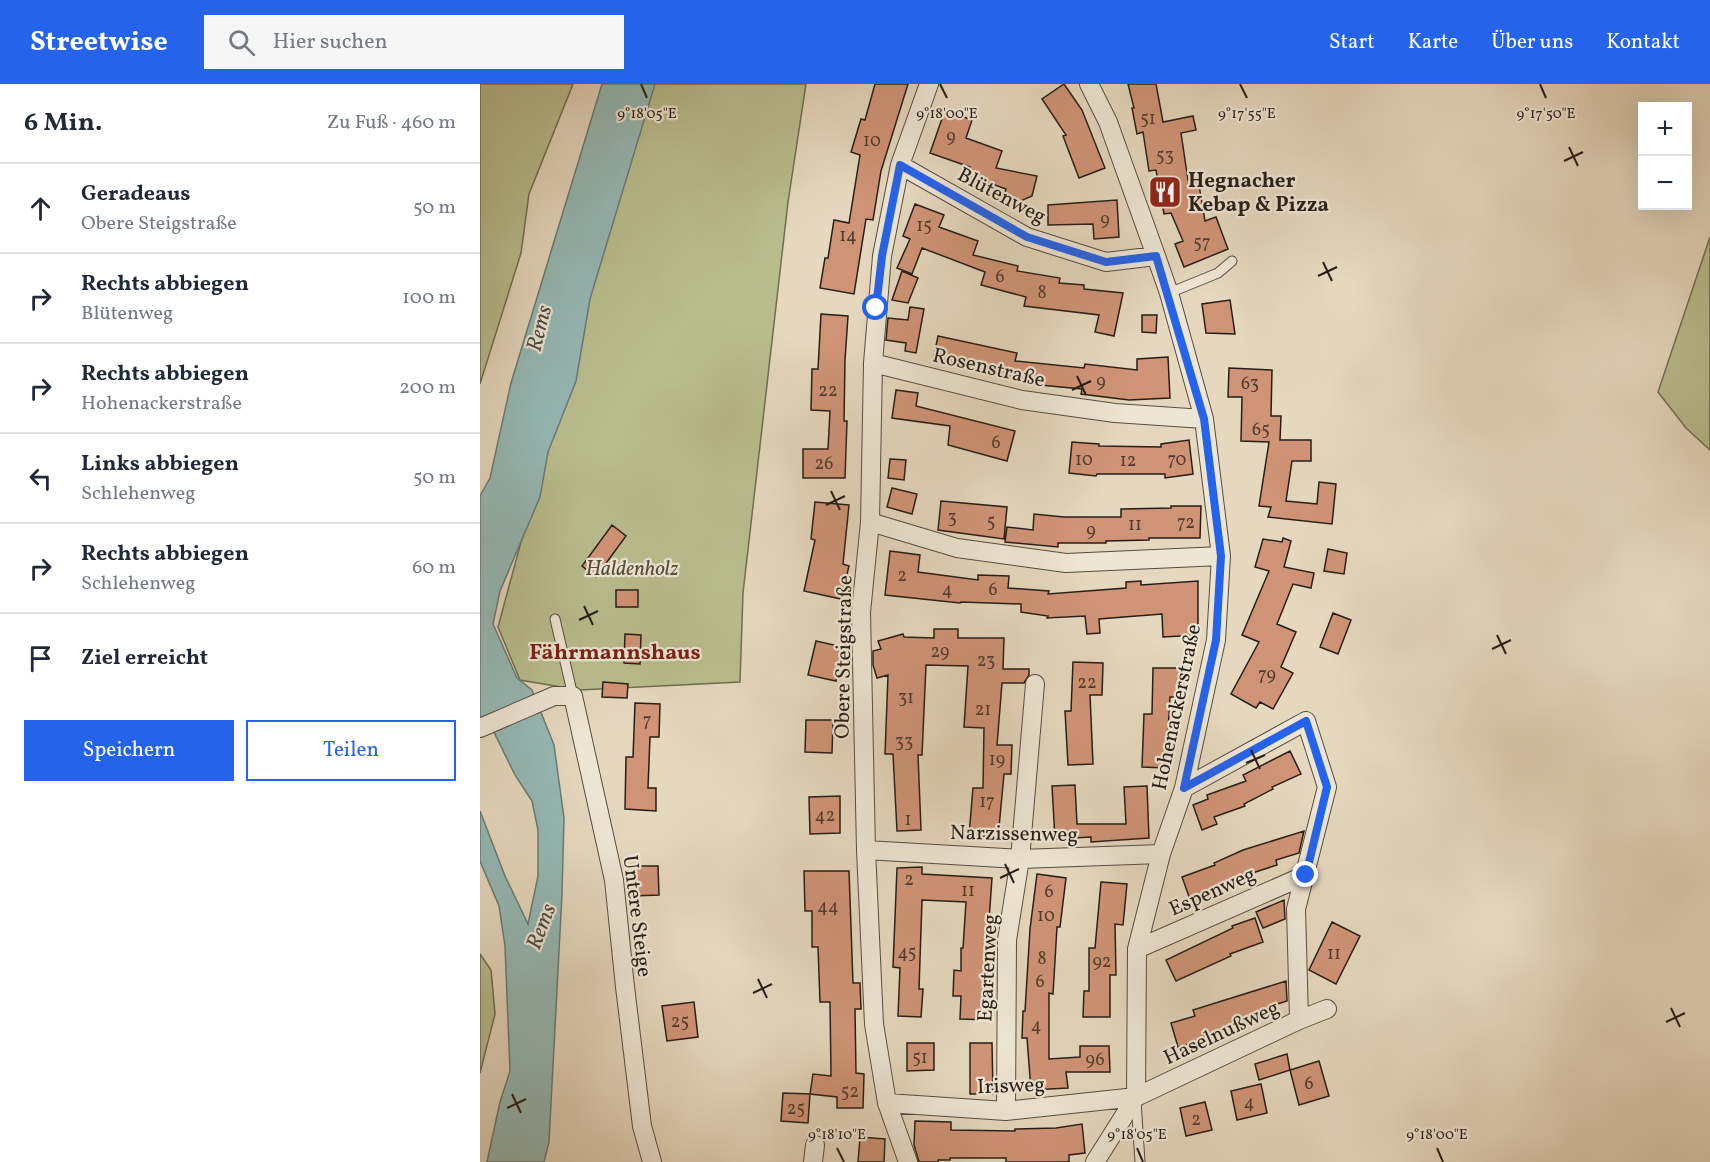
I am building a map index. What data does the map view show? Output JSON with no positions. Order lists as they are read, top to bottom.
{
  "streets": {
    "street": [
      "Blütenweg",
      "Rosenstraße",
      "Obere Steigstraße",
      "Hohenackerstraße",
      "Narzissenweg",
      "Espenweg",
      "Untere Steige",
      "Egartenweg",
      "Haselnußweg",
      "Irisweg"
    ]
  },
  "crossings": [
    ["Blütenweg", "Obere Steigstraße"],
    ["Blütenweg", "Hohenackerstraße"],
    ["Rosenstraße", "Obere Steigstraße"],
    ["Rosenstraße", "Hohenackerstraße"],
    ["Obere Steigstraße", "Narzissenweg"],
    ["Obere Steigstraße", "Irisweg"],
    ["Hohenackerstraße", "Narzissenweg"],
    ["Hohenackerstraße", "Espenweg"],
    ["Hohenackerstraße", "Haselnußweg"],
    ["Hohenackerstraße", "Irisweg"],
    ["Narzissenweg", "Egartenweg"],
    ["Egartenweg", "Irisweg"],
    ["Haselnußweg", "Irisweg"]
  ],
  "districts": ["Fährmannshaus"],
  "water": ["Rems"],
  "parks": ["Haldenholz"],
  "places": {
    "restaurant": ["Hegnacher Kebap & Pizza"]
  },
  "house_numbers": [
    "51",
    "9",
    "10",
    "53",
    "9",
    "15",
    "14",
    "57",
    "6",
    "8",
    "9",
    "63",
    "22",
    "65",
    "6",
    "10",
    "70",
    "12",
    "26",
    "3",
    "5",
    "72",
    "11",
    "9",
    "2",
    "4",
    "6",
    "29",
    "23",
    "79",
    "22",
    "31",
    "21",
    "7",
    "33",
    "19",
    "17",
    "42",
    "1",
    "2",
    "11",
    "6",
    "44",
    "10",
    "45",
    "11",
    "8",
    "92",
    "6",
    "25",
    "4",
    "51",
    "96",
    "6",
    "52",
    "4",
    "25",
    "2"
  ],
  "page": {
    "header": "Streetwise",
    "search": "Hier suchen",
    "nav": [
      "Start",
      "Karte",
      "Über uns",
      "Kontakt"
    ],
    "heading": ["6 Min.", "Zu Fuß · 460 m"],
    "map_buttons": ["+", "−"],
    "list": [
      ["Geradeaus", "Obere Steigstraße", "50 m"],
      ["Rechts abbiegen", "Blütenweg", "100 m"],
      ["Rechts abbiegen", "Hohenackerstraße", "200 m"],
      ["Links abbiegen", "Schlehenweg", "50 m"],
      ["Rechts abbiegen", "Schlehenweg", "60 m"],
      "Ziel erreicht"
    ],
    "buttons": ["Speichern", "Teilen"]
  },
  "coordinates": [
    "9°18'05\"E",
    "9°18'00\"E",
    "9°17'55\"E",
    "9°17'50\"E",
    "9°18'10\"E"
  ]
}
